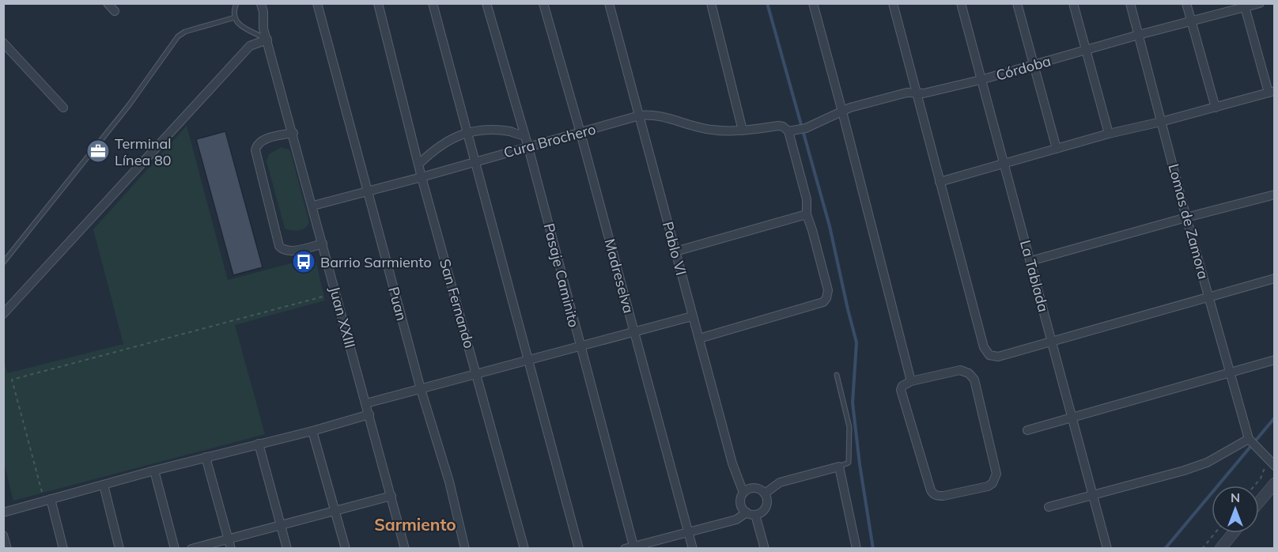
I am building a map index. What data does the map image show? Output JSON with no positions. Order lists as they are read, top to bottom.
{
  "streets": {
    "street": [
      "Córdoba",
      "Cura Brochero",
      "Lomas de Zamora",
      "Pablo VI",
      "Pasaje Caminito",
      "Madreselva",
      "La Tablada",
      "Puan",
      "San Fernando",
      "Juan XXIII"
    ]
  },
  "crossings": [
    ["Córdoba", "Cura Brochero"],
    ["Córdoba", "Lomas de Zamora"],
    ["Córdoba", "La Tablada"],
    ["Cura Brochero", "Pablo VI"],
    ["Cura Brochero", "Pasaje Caminito"],
    ["Cura Brochero", "Madreselva"],
    ["Cura Brochero", "Puan"],
    ["Cura Brochero", "San Fernando"],
    ["Cura Brochero", "Juan XXIII"]
  ],
  "districts": ["Sarmiento"],
  "places": {
    "office": ["Terminal Línea 80"],
    "bus stop": ["Barrio Sarmiento"]
  },
  "north": "top"
}
